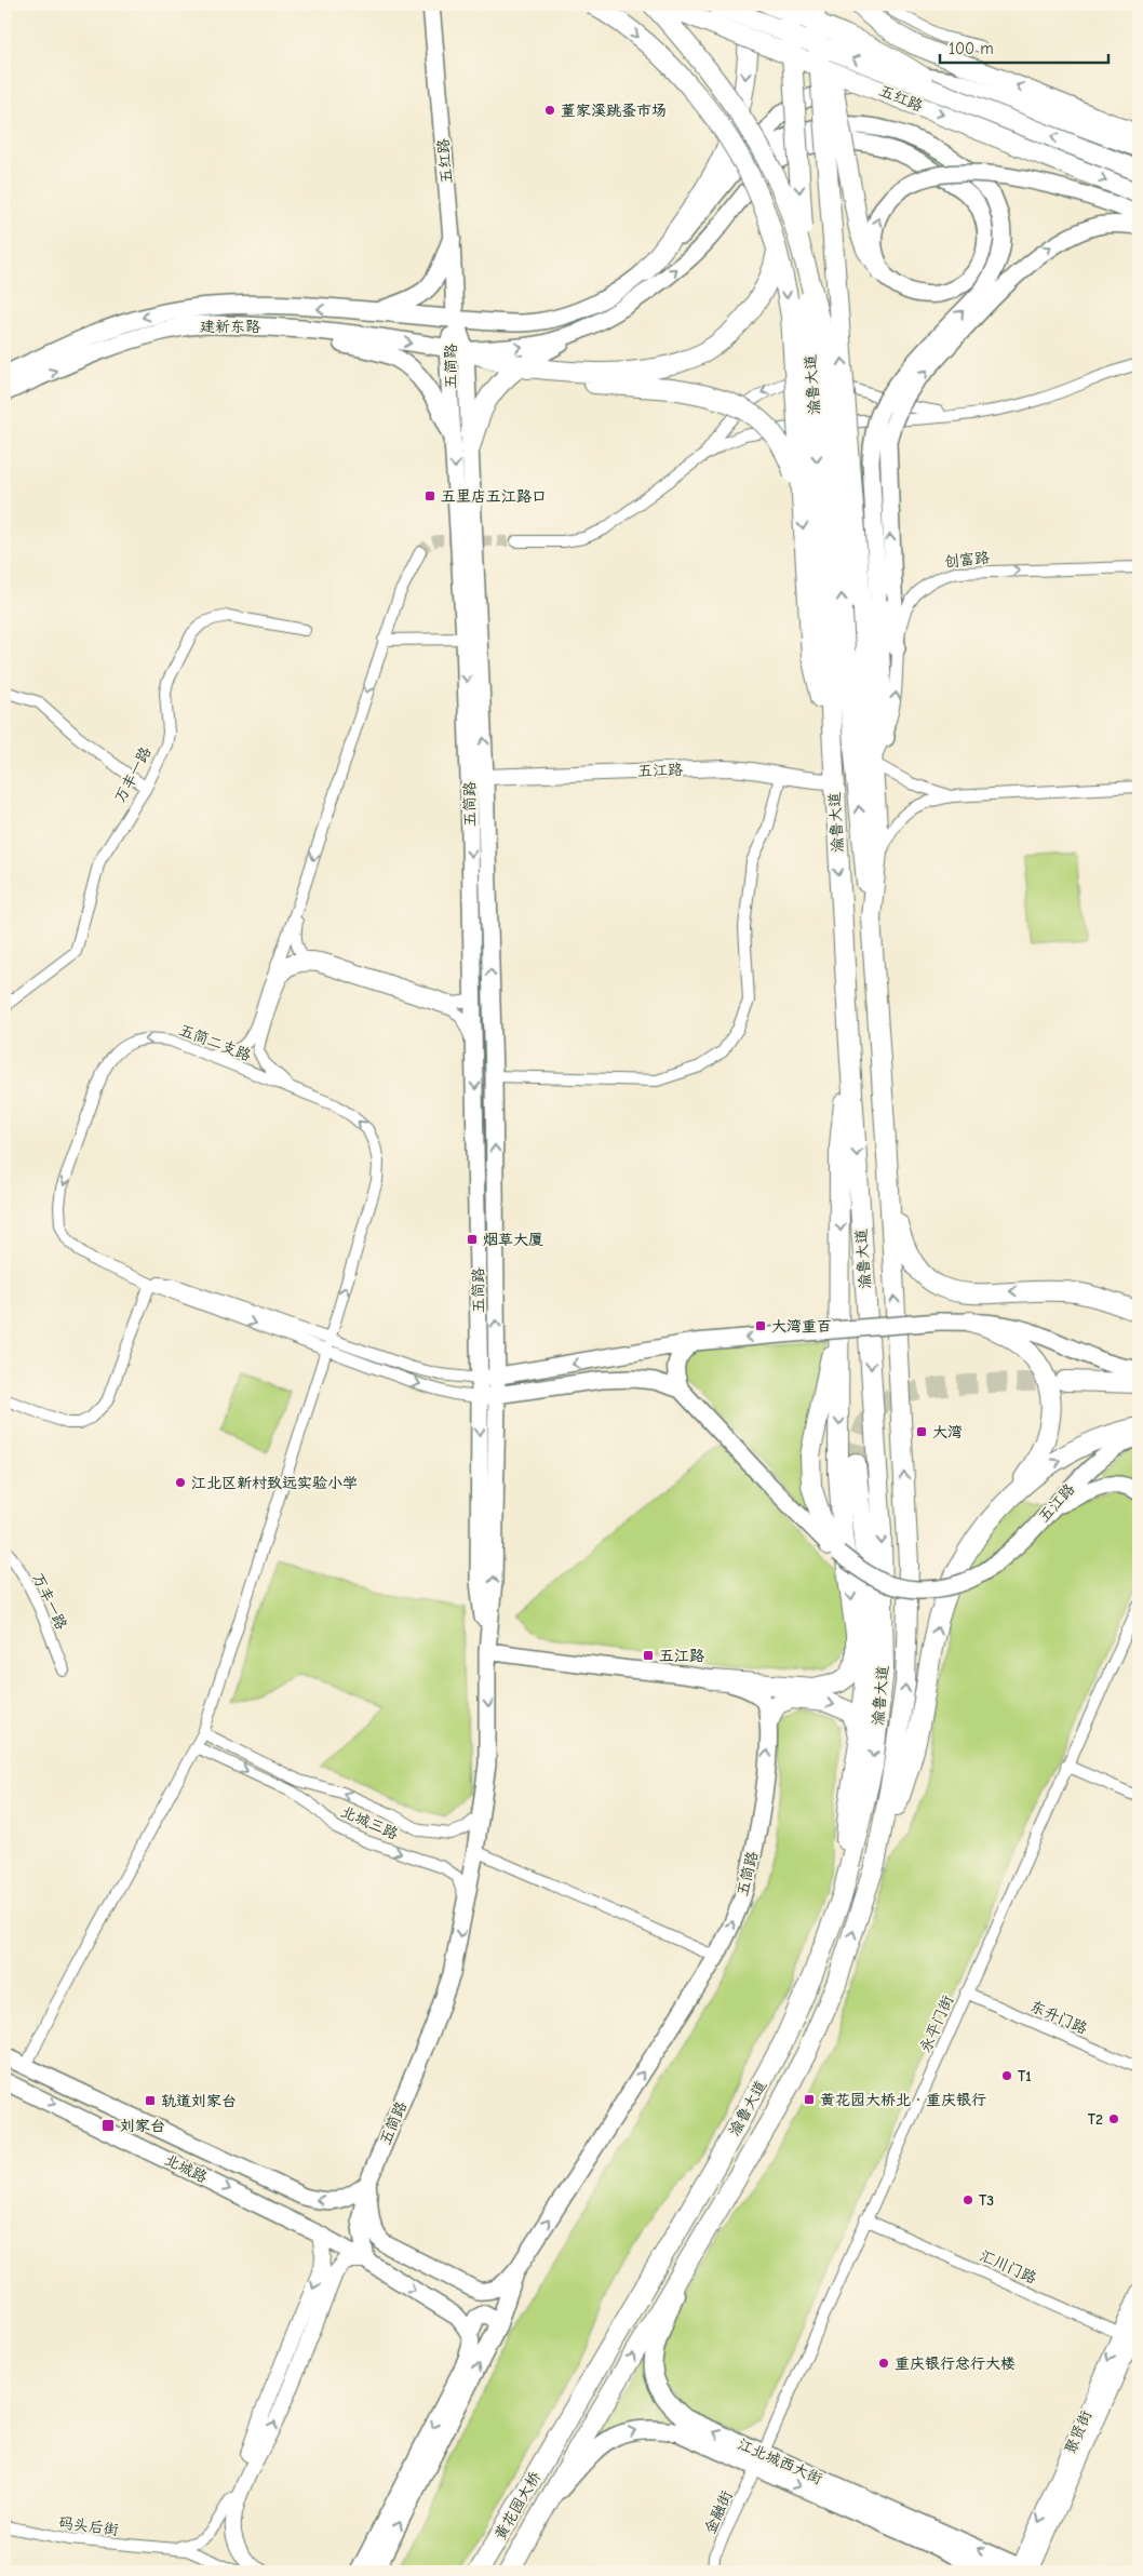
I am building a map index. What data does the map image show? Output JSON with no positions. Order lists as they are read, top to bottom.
{
  "streets": {
    "highway": ["五红路", "渝鲁大道", "黄花园大桥"],
    "main road": [
      "建新东路",
      "五简路",
      "五江路",
      "北城路",
      "江北城西大街"
    ],
    "street": [
      "创富路",
      "万丰一路",
      "五简二支路",
      "北城三路",
      "东升门路",
      "永平门街",
      "汇川门路",
      "聚贤街",
      "金融街",
      "码头后街"
    ]
  },
  "crossings": [
    ["五红路", "建新东路"],
    ["五红路", "五简路"],
    ["建新东路", "五简路"],
    ["五简路", "五江路"],
    ["五简路", "五简二支路"],
    ["五简路", "北城三路"],
    ["五简路", "北城路"],
    ["渝鲁大道", "创富路"],
    ["渝鲁大道", "五江路"],
    ["渝鲁大道", "江北城西大街"],
    ["渝鲁大道", "黄花园大桥"],
    ["五江路", "五简二支路"],
    ["东升门路", "永平门街"],
    ["永平门街", "汇川门路"],
    ["永平门街", "江北城西大街"],
    ["永平门街", "金融街"],
    ["汇川门路", "聚贤街"],
    ["聚贤街", "江北城西大街"],
    ["江北城西大街", "黄花园大桥"],
    ["江北城西大街", "金融街"]
  ],
  "one_way": ["创富路"],
  "places": {
    "other": [
      "董家溪跳蚤市场",
      "江北区新村致远实验小学",
      "T1",
      "T2",
      "T3",
      "重庆银行总行大楼"
    ],
    "transit": [
      "五里店五江路口",
      "烟草大厦",
      "大湾重百",
      "大湾",
      "五江路",
      "黄花园大桥北‧重庆银行",
      "轨道刘家台",
      "刘家台"
    ]
  },
  "scale_bar": "100 m"
}
